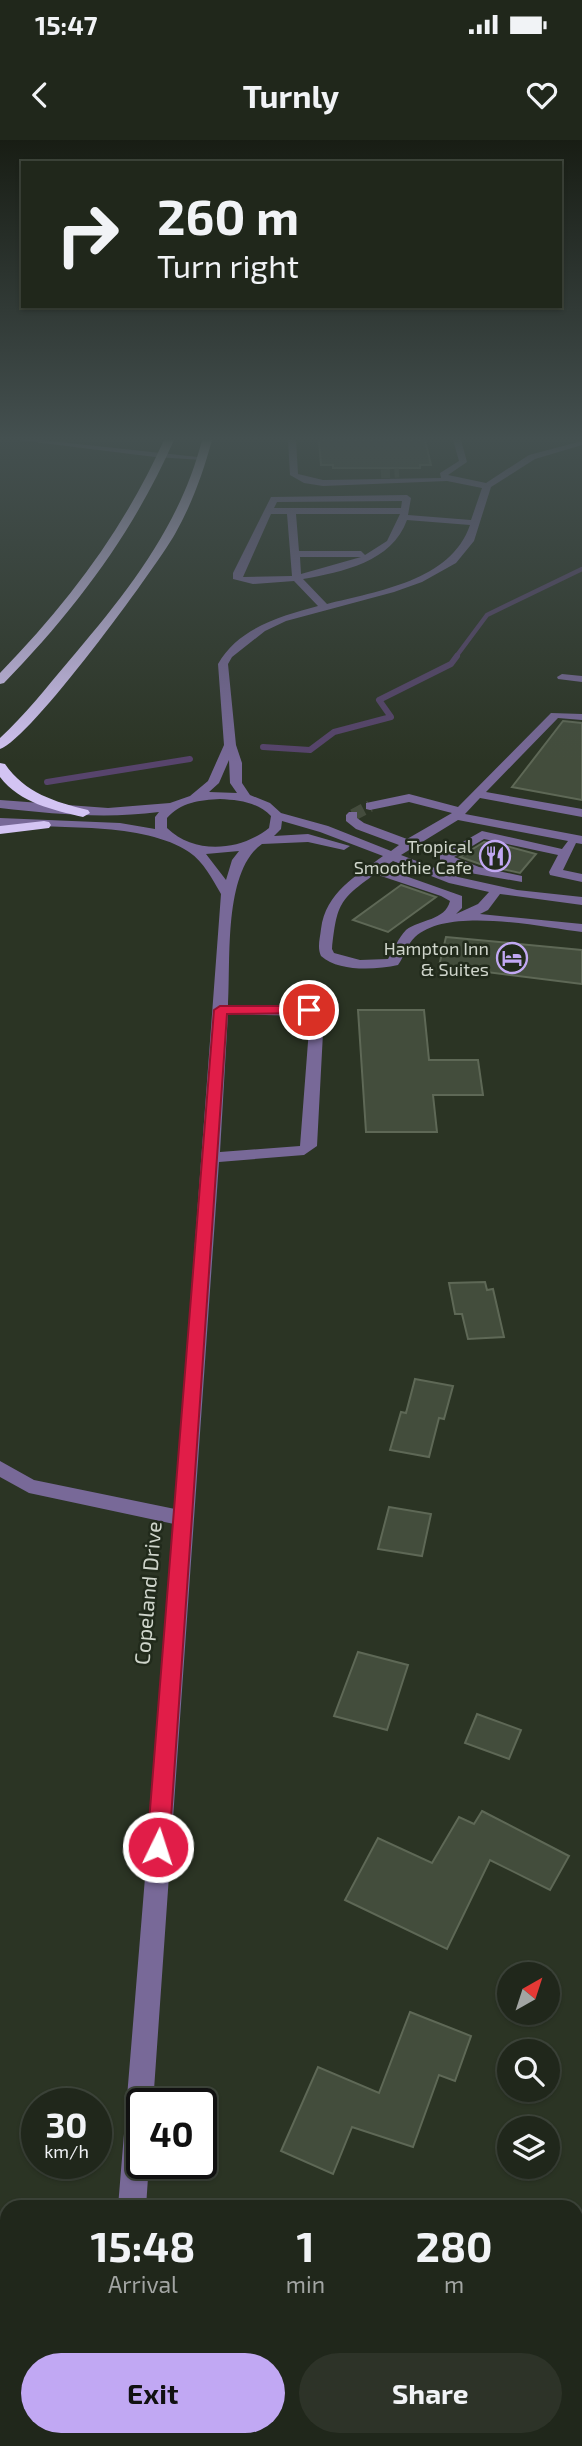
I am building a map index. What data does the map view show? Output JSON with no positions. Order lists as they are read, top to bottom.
{
  "streets": {
    "street": ["Copeland Drive"]
  },
  "places": {
    "restaurant": ["Tropical Smoothie Cafe"],
    "hotel": ["Hampton Inn & Suites"]
  },
  "north": "top right",
  "page": {
    "status": "15:47",
    "header": "Turnly",
    "turn": ["260 m", "Turn right"],
    "speed": "30 km/h",
    "limit": "40",
    "eta": [
      "15:48",
      "Arrival",
      "1",
      "min",
      "280",
      "m"
    ],
    "buttons": ["Exit", "Share"]
  }
}
